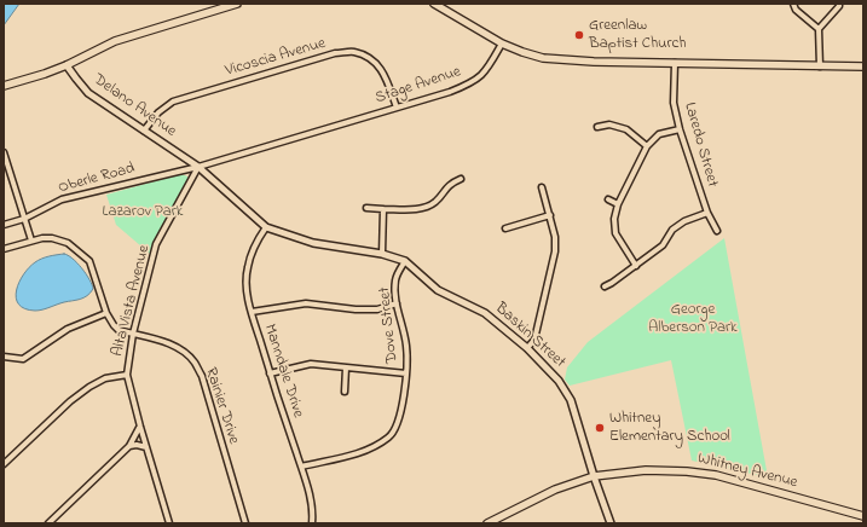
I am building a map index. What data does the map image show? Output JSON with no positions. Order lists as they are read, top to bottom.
{
  "streets": {
    "main road": ["Whitney Avenue"],
    "street": [
      "Vicoscia Avenue",
      "Stage Avenue",
      "Delano Avenue",
      "Laredo Street",
      "Oberle Road",
      "Alta Vista Avenue",
      "Dove Street",
      "Baskin Street",
      "Manndale Drive",
      "Rainier Drive"
    ]
  },
  "crossings": [
    ["Vicoscia Avenue", "Stage Avenue"],
    ["Vicoscia Avenue", "Delano Avenue"],
    ["Stage Avenue", "Delano Avenue"],
    ["Stage Avenue", "Oberle Road"],
    ["Stage Avenue", "Alta Vista Avenue"],
    ["Stage Avenue", "Baskin Street"],
    ["Delano Avenue", "Oberle Road"],
    ["Delano Avenue", "Alta Vista Avenue"],
    ["Delano Avenue", "Baskin Street"],
    ["Oberle Road", "Alta Vista Avenue"],
    ["Oberle Road", "Baskin Street"],
    ["Alta Vista Avenue", "Baskin Street"],
    ["Alta Vista Avenue", "Rainier Drive"],
    ["Dove Street", "Baskin Street"],
    ["Dove Street", "Manndale Drive"],
    ["Baskin Street", "Manndale Drive"],
    ["Baskin Street", "Whitney Avenue"]
  ],
  "parks": ["Lazarov Park", "George Alberson Park"],
  "places": ["Greenlaw Baptist Church", "Whitney Elementary School"]
}
